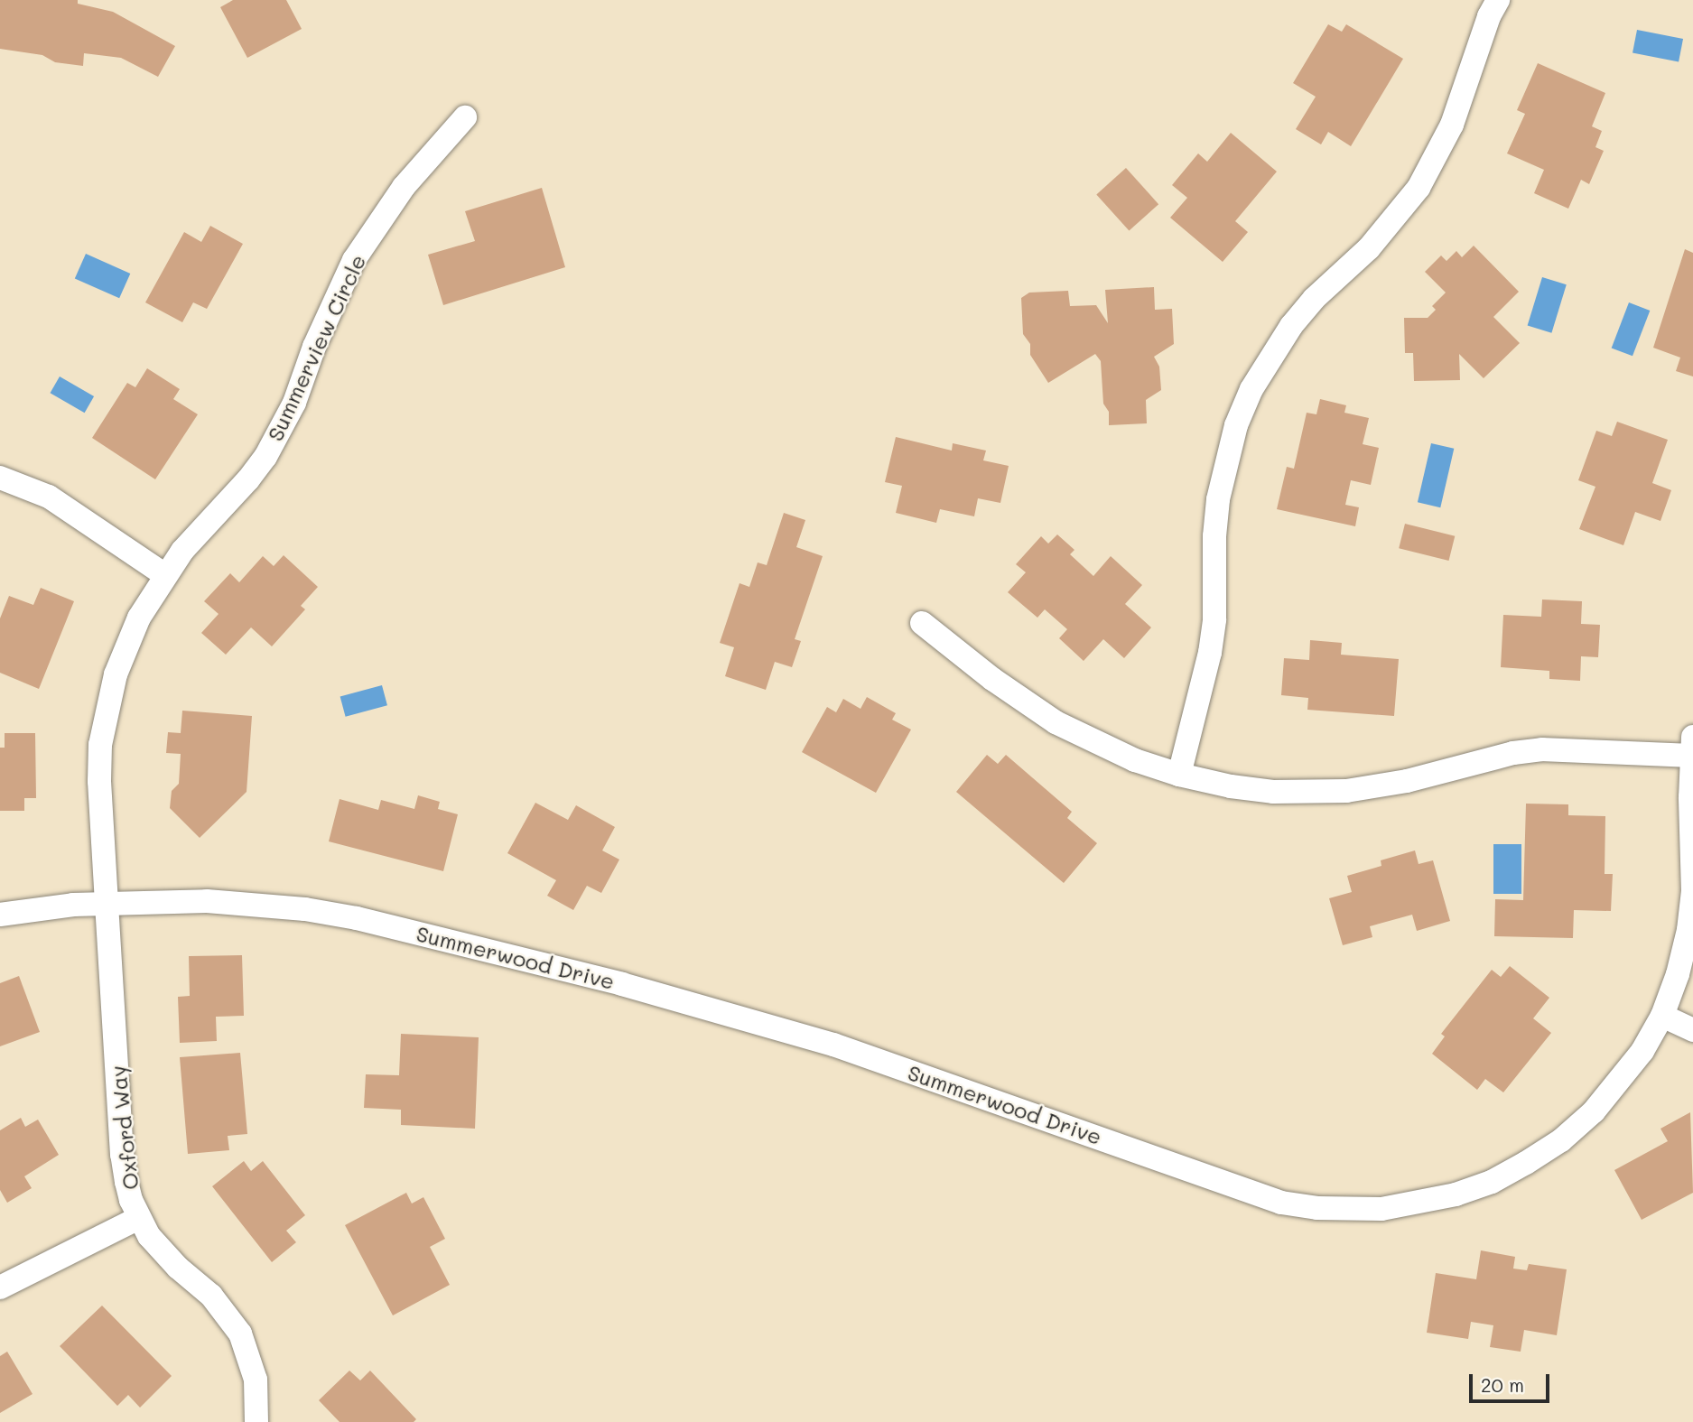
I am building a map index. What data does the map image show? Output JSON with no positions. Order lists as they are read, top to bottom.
{
  "streets": {
    "street": ["Summerview Circle", "Summerwood Drive", "Oxford Way"]
  },
  "crossings": [
    ["Summerview Circle", "Summerwood Drive"],
    ["Summerview Circle", "Oxford Way"],
    ["Summerwood Drive", "Oxford Way"]
  ],
  "scale_bar": "20 m"
}
